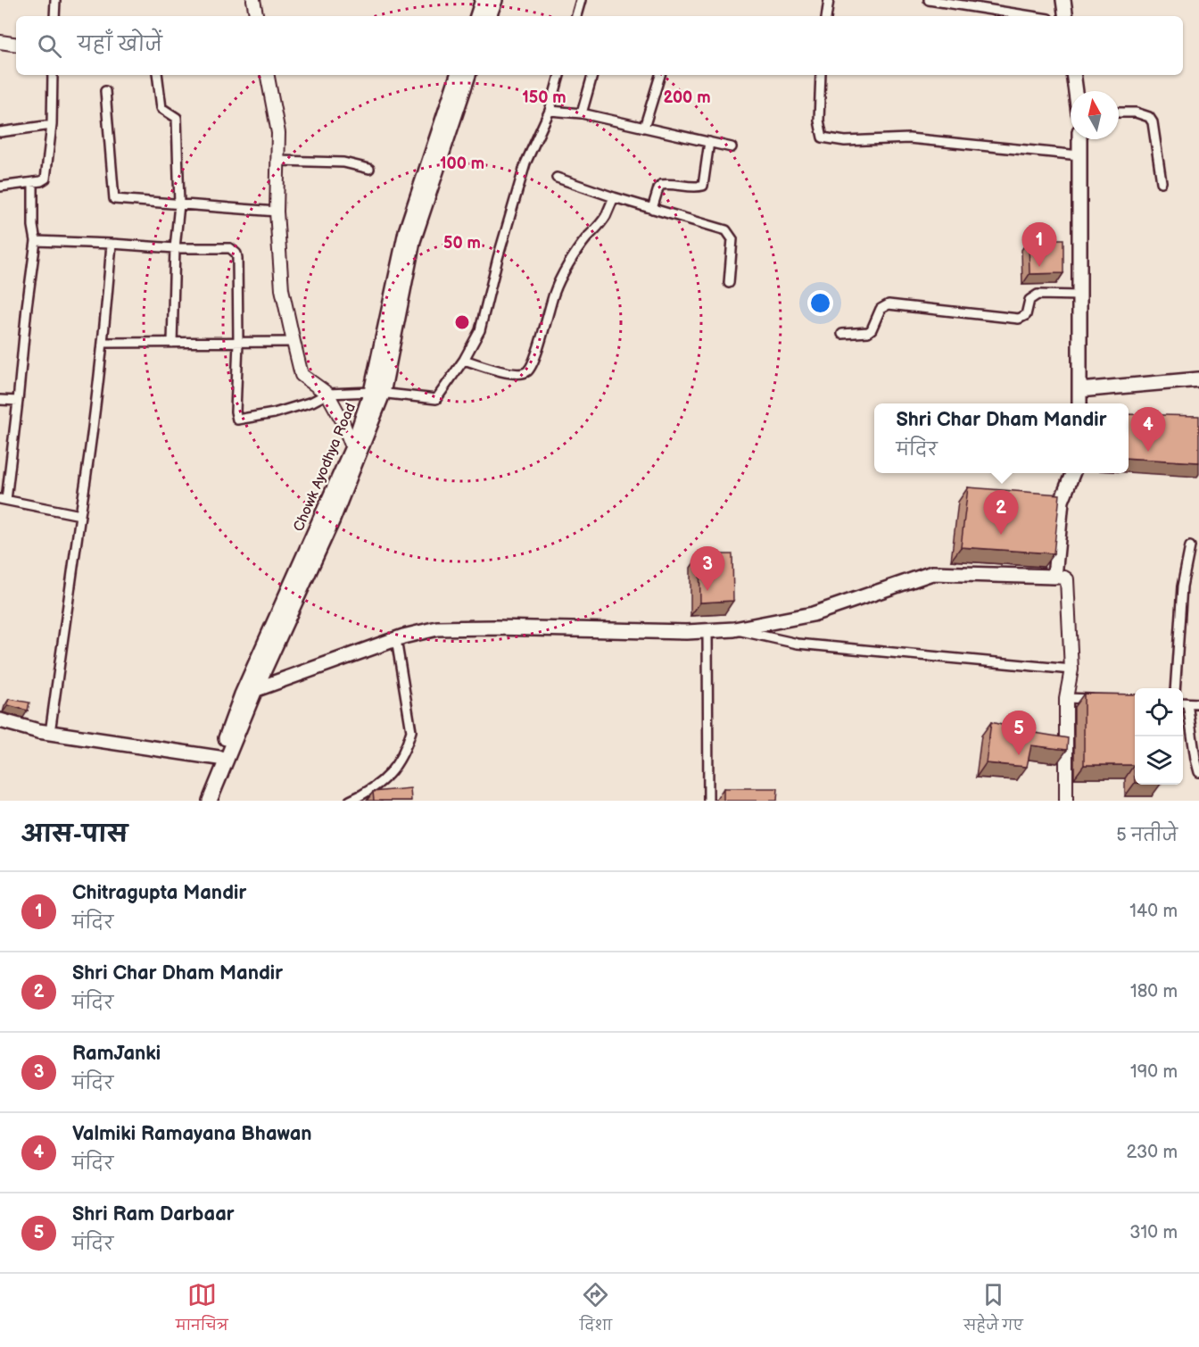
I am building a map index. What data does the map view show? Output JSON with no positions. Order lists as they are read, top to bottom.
{
  "streets": {
    "main road": ["Chowk Ayodhya Road"]
  },
  "north": "top",
  "page": {
    "search": "यहाँ खोजें",
    "pins": [
      "1",
      "4",
      "2",
      "3",
      "5"
    ],
    "popup": ["Shri Char Dham Mandir", "मंदिर"],
    "heading": ["आस-पास", "5 नतीजे"],
    "list": [
      {
        "mark": "1",
        "name": "Chitragupta Mandir",
        "note": "मंदिर",
        "value": "140 m"
      },
      {
        "mark": "2",
        "name": "Shri Char Dham Mandir",
        "note": "मंदिर",
        "value": "180 m"
      },
      {
        "mark": "3",
        "name": "RamJanki",
        "note": "मंदिर",
        "value": "190 m"
      },
      {
        "mark": "4",
        "name": "Valmiki Ramayana Bhawan",
        "note": "मंदिर",
        "value": "230 m"
      },
      {
        "mark": "5",
        "name": "Shri Ram Darbaar",
        "note": "मंदिर",
        "value": "310 m"
      }
    ],
    "nav": ["मानचित्र", "दिशा", "सहेजे गए"]
  },
  "rings": [
    "200 m",
    "150 m",
    "100 m",
    "50 m"
  ]
}
